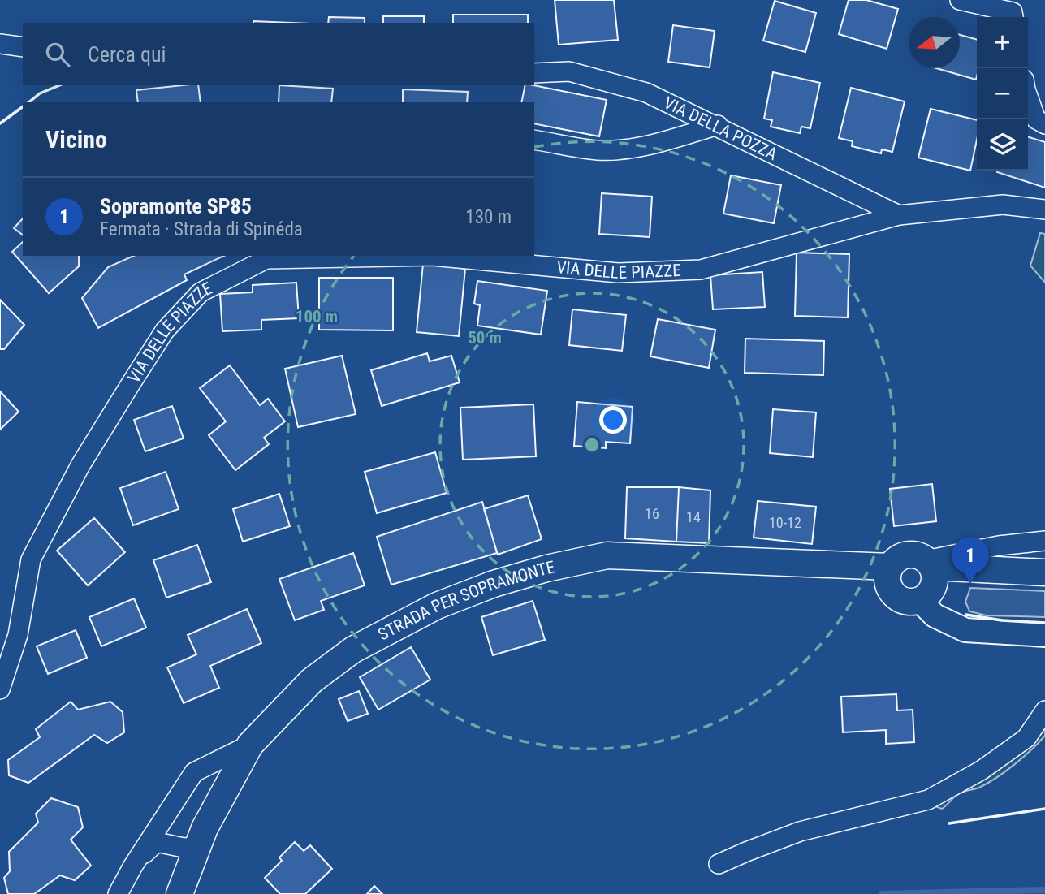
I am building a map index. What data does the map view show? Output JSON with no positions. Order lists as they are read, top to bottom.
{
  "streets": {
    "main road": ["STRADA PER SOPRAMONTE"],
    "street": ["VIA DELLA POZZA", "VIA DELLE PIAZZE"]
  },
  "crossings": [
    ["VIA DELLA POZZA", "VIA DELLE PIAZZE"]
  ],
  "house_numbers": ["16", "14", "10-12"],
  "north": "left",
  "page": {
    "map_buttons": ["+", "−"],
    "search": "Cerca qui",
    "heading": "Vicino",
    "list": [
      {
        "mark": "1",
        "name": "Sopramonte SP85",
        "note": "Fermata · Strada di Spinéda",
        "value": "130 m"
      }
    ],
    "pins": "1"
  },
  "rings": ["100 m", "50 m"]
}
